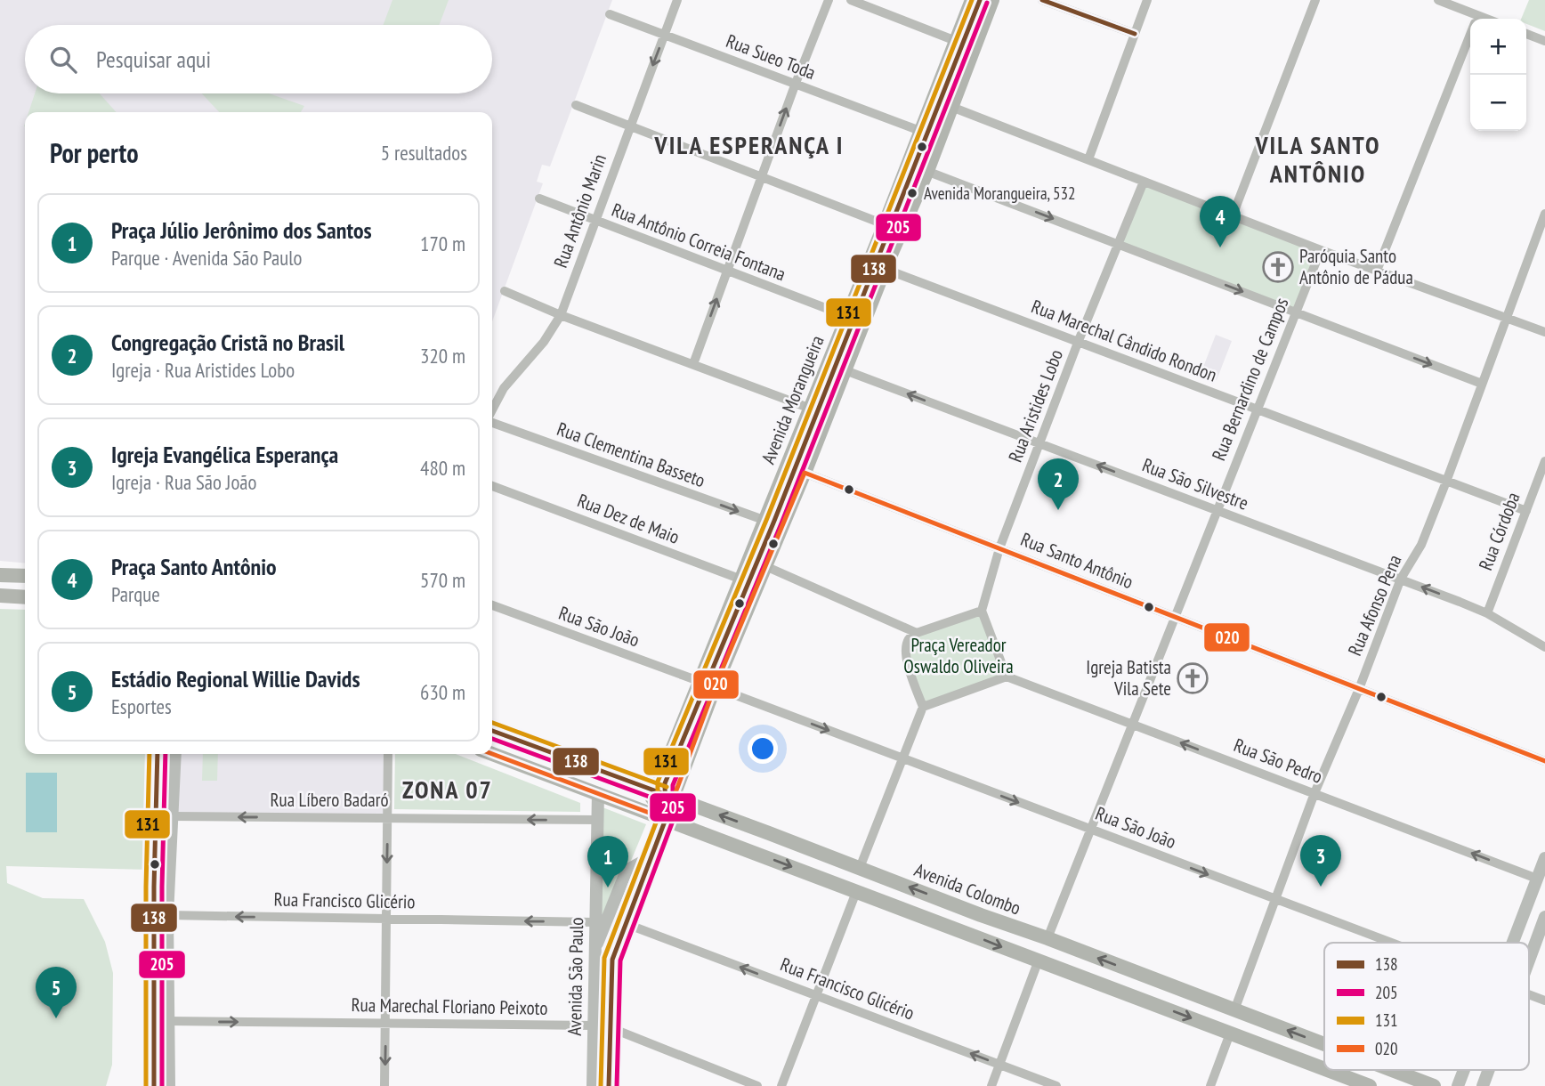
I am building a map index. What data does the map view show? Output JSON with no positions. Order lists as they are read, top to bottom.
{
  "streets": {
    "main road": ["Avenida Morangueira", "Avenida Colombo", "Avenida São Paulo"],
    "street": [
      "Rua Sueo Toda",
      "Rua Antônio Marin",
      "Rua Antônio Correia Fontana",
      "Rua Marechal Cândido Rondon",
      "Rua Bernardino de Campos",
      "Rua Aristides Lobo",
      "Rua Clementina Basseto",
      "Rua São Silvestre",
      "Rua Dez de Maio",
      "Rua Córdoba",
      "Rua Santo Antônio",
      "Rua Afonso Pena",
      "Rua São João",
      "Rua São Pedro",
      "Rua Líbero Badaró",
      "Rua Francisco Glicério",
      "Rua Marechal Floriano Peixoto"
    ]
  },
  "crossings": [
    ["Rua Sueo Toda", "Rua Antônio Marin"],
    ["Rua Sueo Toda", "Avenida Morangueira"],
    ["Rua Antônio Marin", "Rua Antônio Correia Fontana"],
    ["Rua Antônio Correia Fontana", "Avenida Morangueira"],
    ["Rua Marechal Cândido Rondon", "Rua Bernardino de Campos"],
    ["Rua Marechal Cândido Rondon", "Avenida Morangueira"],
    ["Rua Marechal Cândido Rondon", "Rua Aristides Lobo"],
    ["Rua Marechal Cândido Rondon", "Rua Córdoba"],
    ["Rua Marechal Cândido Rondon", "Rua Afonso Pena"],
    ["Rua Bernardino de Campos", "Rua São Silvestre"],
    ["Rua Bernardino de Campos", "Rua Santo Antônio"],
    ["Rua Bernardino de Campos", "Rua São João"],
    ["Rua Bernardino de Campos", "Rua São Pedro"],
    ["Rua Bernardino de Campos", "Avenida Colombo"],
    ["Avenida Morangueira", "Rua Clementina Basseto"],
    ["Avenida Morangueira", "Rua São Silvestre"],
    ["Avenida Morangueira", "Rua Dez de Maio"],
    ["Avenida Morangueira", "Rua Santo Antônio"],
    ["Avenida Morangueira", "Rua São João"],
    ["Avenida Morangueira", "Avenida Colombo"],
    ["Avenida Morangueira", "Avenida São Paulo"],
    ["Rua Aristides Lobo", "Rua São Silvestre"],
    ["Rua Aristides Lobo", "Rua Santo Antônio"],
    ["Rua São Silvestre", "Rua Córdoba"],
    ["Rua São Silvestre", "Rua Afonso Pena"],
    ["Rua Santo Antônio", "Rua Afonso Pena"],
    ["Rua Afonso Pena", "Rua São João"],
    ["Rua Afonso Pena", "Rua São Pedro"],
    ["Rua Afonso Pena", "Avenida Colombo"],
    ["Rua Líbero Badaró", "Avenida São Paulo"],
    ["Rua Francisco Glicério", "Avenida São Paulo"],
    ["Avenida São Paulo", "Rua Marechal Floriano Peixoto"]
  ],
  "one_way": [
    "Rua Clementina Basseto",
    "Rua São Silvestre",
    "Rua São João",
    "Rua São Pedro",
    "Rua Líbero Badaró",
    "Rua Francisco Glicério",
    "Rua Marechal Floriano Peixoto"
  ],
  "districts": ["VILA ESPERANÇA I", "VILA SANTO ANTÔNIO", "ZONA 07"],
  "parks": ["Praça Vereador Oswaldo Oliveira"],
  "places": {
    "other": ["Avenida Morangueira, 532"],
    "church": ["Paróquia Santo Antônio de Pádua", "Igreja Batista Vila Sete"]
  },
  "lines": [
    "transit line 138",
    "transit line 131",
    "transit line 205",
    "transit line 020"
  ],
  "legend": [
    "138",
    "205",
    "131",
    "020"
  ],
  "page": {
    "map_buttons": ["+", "−"],
    "search": "Pesquisar aqui",
    "heading": ["Por perto", "5 resultados"],
    "list": [
      {
        "mark": "1",
        "name": "Praça Júlio Jerônimo dos Santos",
        "note": "Parque · Avenida São Paulo",
        "value": "170 m"
      },
      {
        "mark": "2",
        "name": "Congregação Cristã no Brasil",
        "note": "Igreja · Rua Aristides Lobo",
        "value": "320 m"
      },
      {
        "mark": "3",
        "name": "Igreja Evangélica Esperança",
        "note": "Igreja · Rua São João",
        "value": "480 m"
      },
      {
        "mark": "4",
        "name": "Praça Santo Antônio",
        "note": "Parque",
        "value": "570 m"
      },
      {
        "mark": "5",
        "name": "Estádio Regional Willie Davids",
        "note": "Esportes",
        "value": "630 m"
      }
    ],
    "pins": [
      "4",
      "2",
      "3",
      "1",
      "5"
    ]
  }
}
